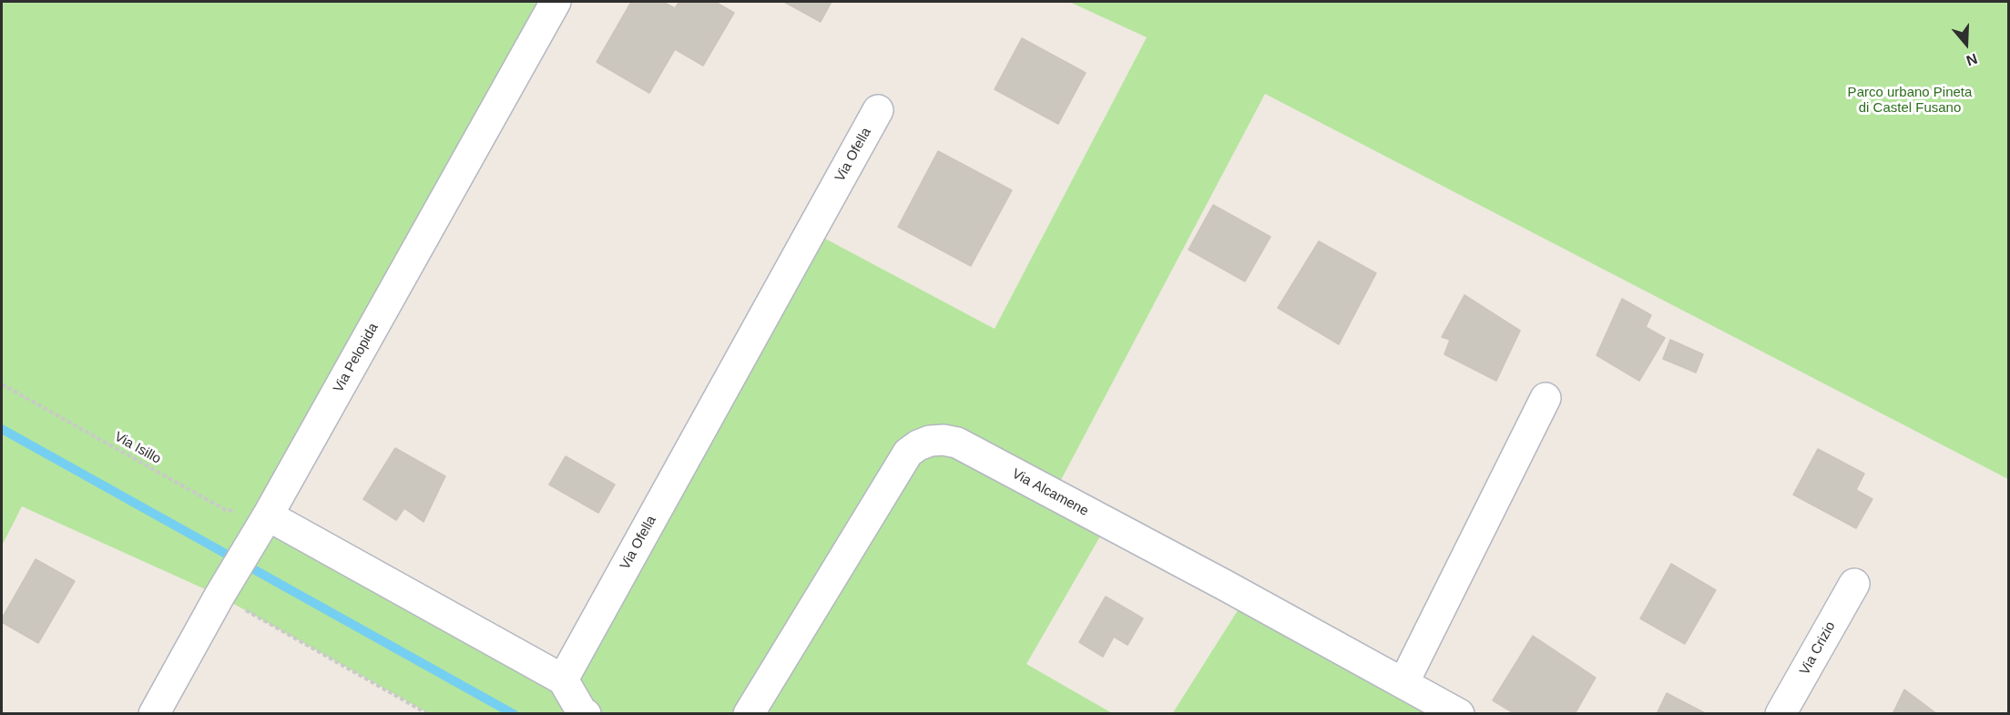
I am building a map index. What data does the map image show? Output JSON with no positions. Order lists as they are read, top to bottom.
{
  "streets": {
    "street": [
      "Via Ofella",
      "Via Pelopida",
      "Via Alcamene",
      "Via Crizio"
    ],
    "path": ["Via Isillo"]
  },
  "crossings": [
    ["Via Pelopida", "Via Isillo"]
  ],
  "parks": ["Parco urbano Pineta di Castel Fusano"],
  "north": "bottom"
}
